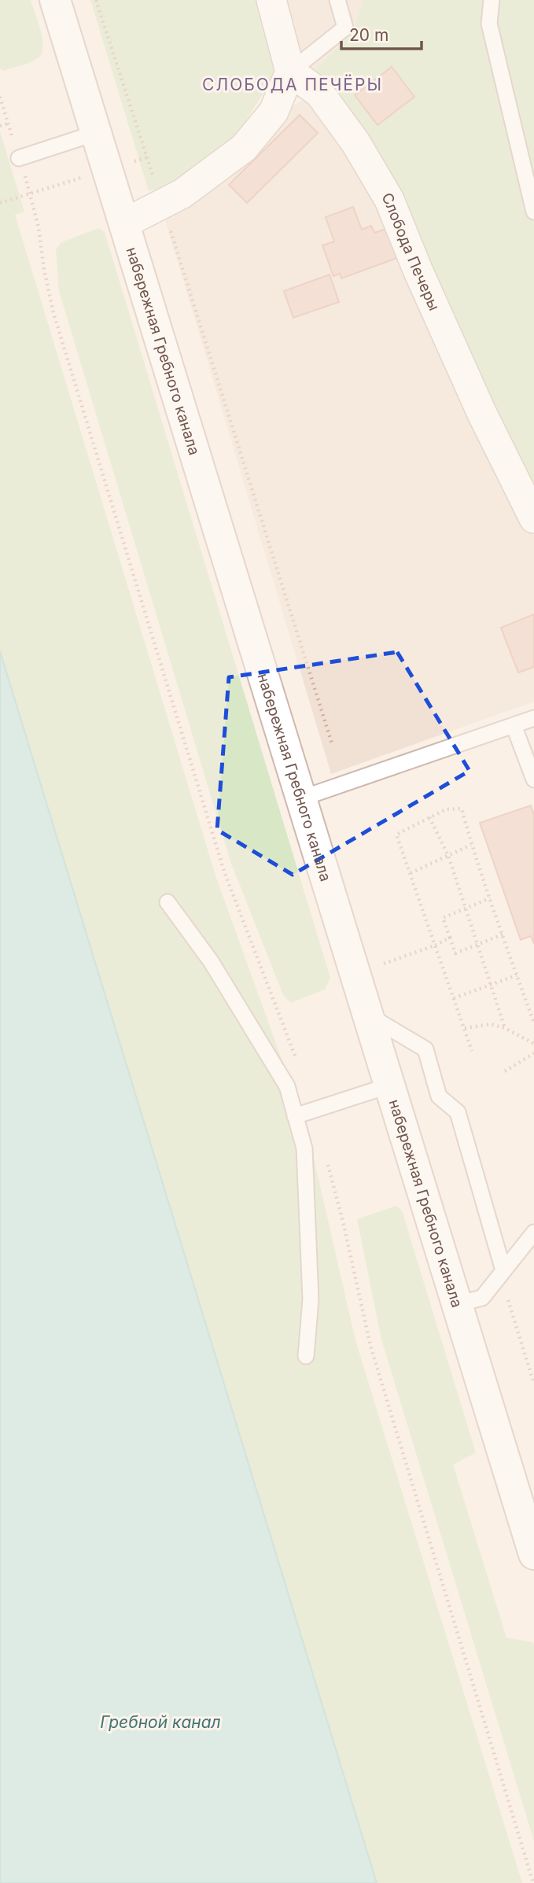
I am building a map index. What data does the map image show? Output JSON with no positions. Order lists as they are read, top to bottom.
{
  "streets": {
    "street": ["Слобода Печеры", "набережная Гребного канала"]
  },
  "districts": ["СЛОБОДА ПЕЧЁРЫ"],
  "water": ["Гребной канал"],
  "scale_bar": "20 m"
}
